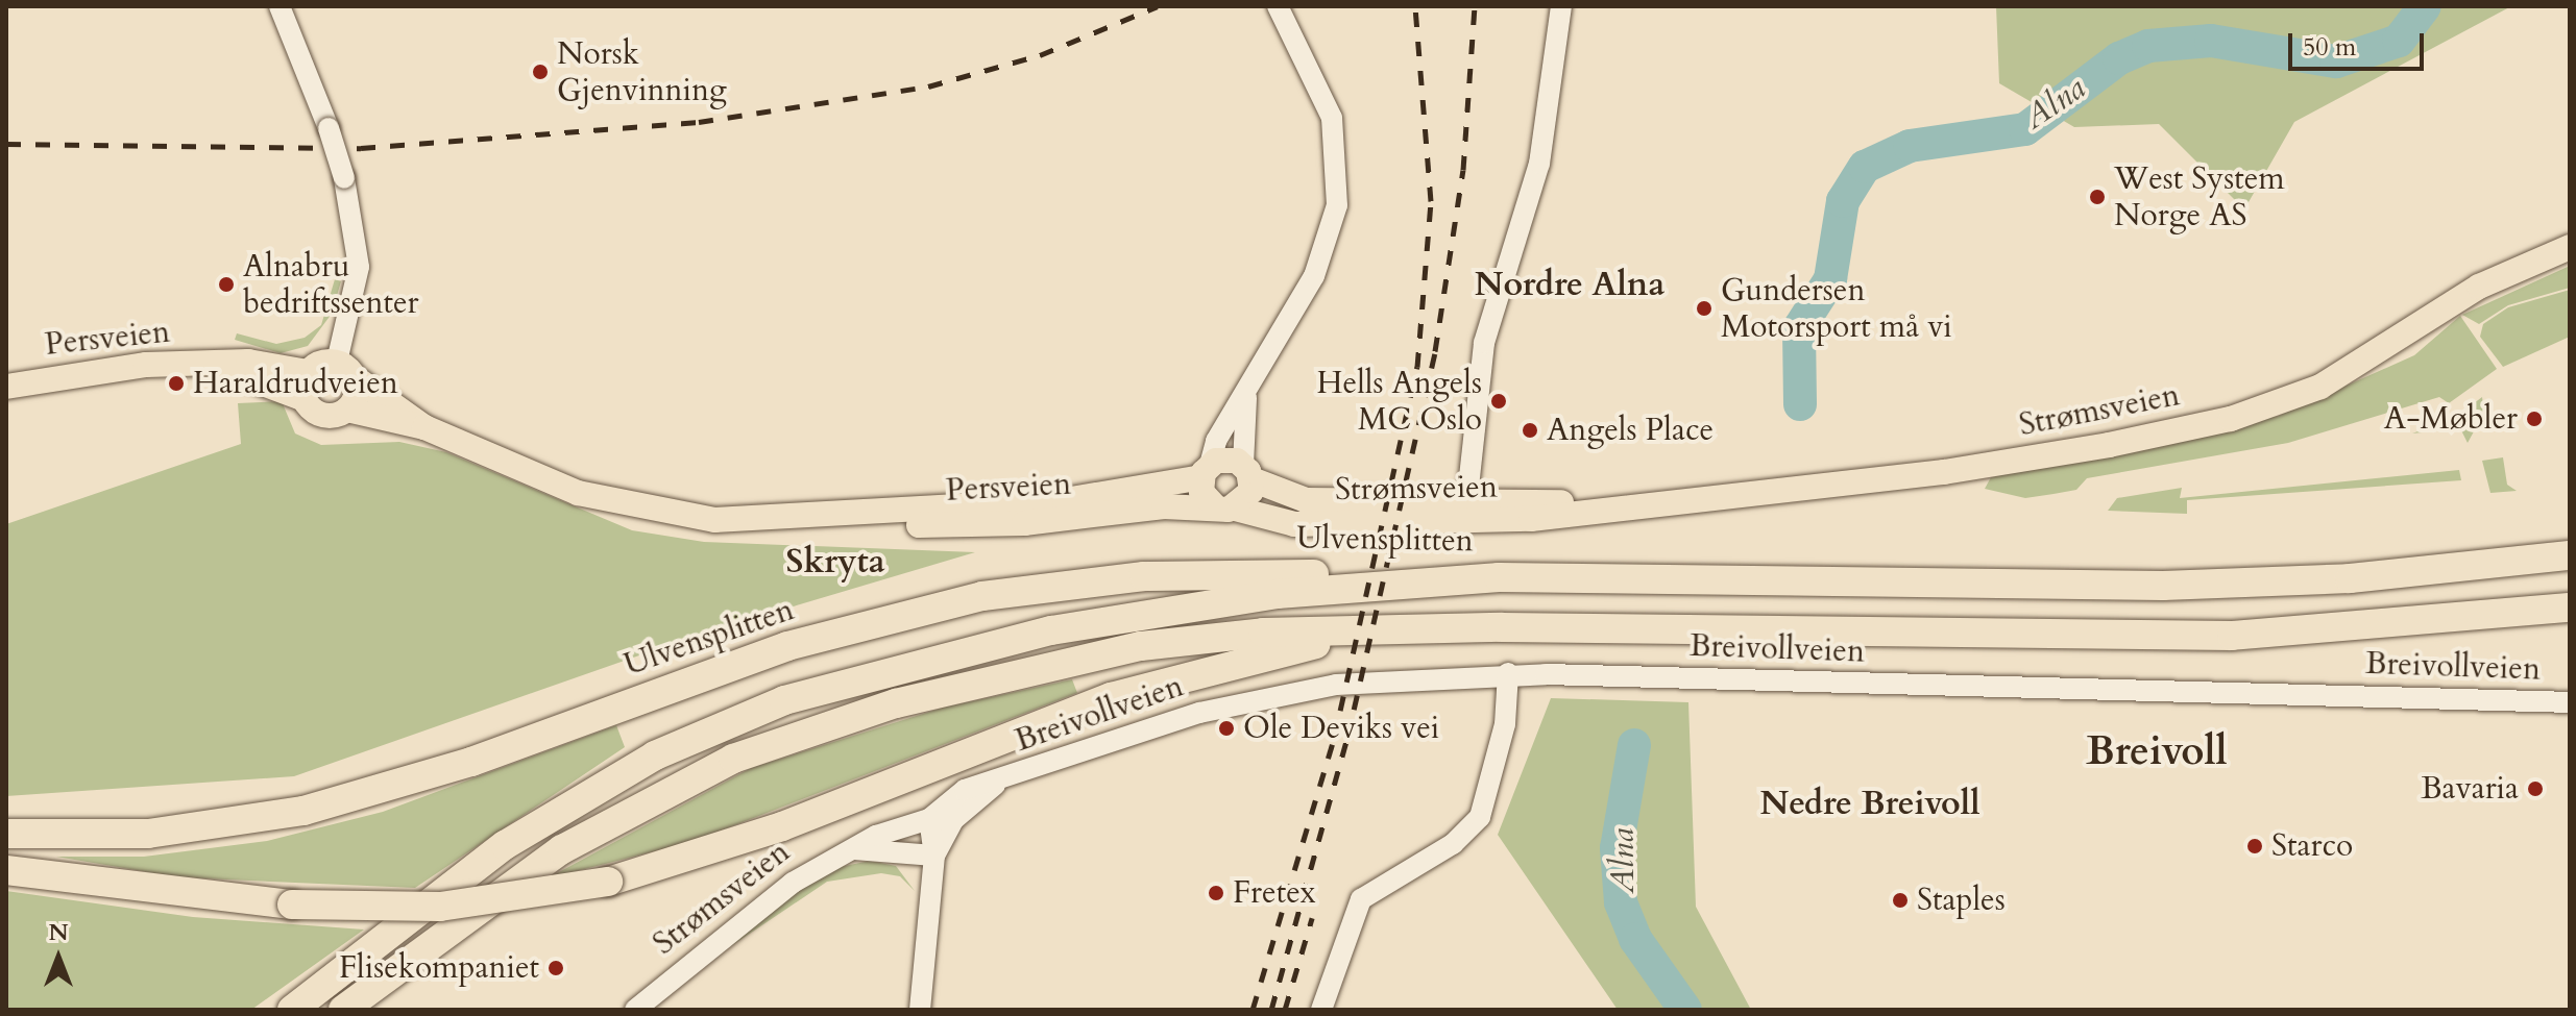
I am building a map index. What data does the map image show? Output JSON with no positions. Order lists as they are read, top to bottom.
{
  "streets": {
    "highway": ["Ulvensplitten"],
    "main road": ["Persveien", "Strømsveien"],
    "street": ["Breivollveien"]
  },
  "crossings": [
    ["Persveien", "Strømsveien"],
    ["Strømsveien", "Breivollveien"]
  ],
  "districts": [
    "Nordre Alna",
    "Skryta",
    "Breivoll",
    "Nedre Breivoll"
  ],
  "water": ["Alna"],
  "places": [
    "Norsk Gjenvinning",
    "West System Norge AS",
    "Alnabru bedriftssenter",
    "Gundersen Motorsport må vi",
    "Haraldrudveien",
    "Hells Angels MC Oslo",
    "A-Møbler",
    "Angels Place",
    "Ole Deviks vei",
    "Bavaria",
    "Starco",
    "Fretex",
    "Staples",
    "Flisekompaniet"
  ],
  "scale_bar": "50 m",
  "north": "top"
}
